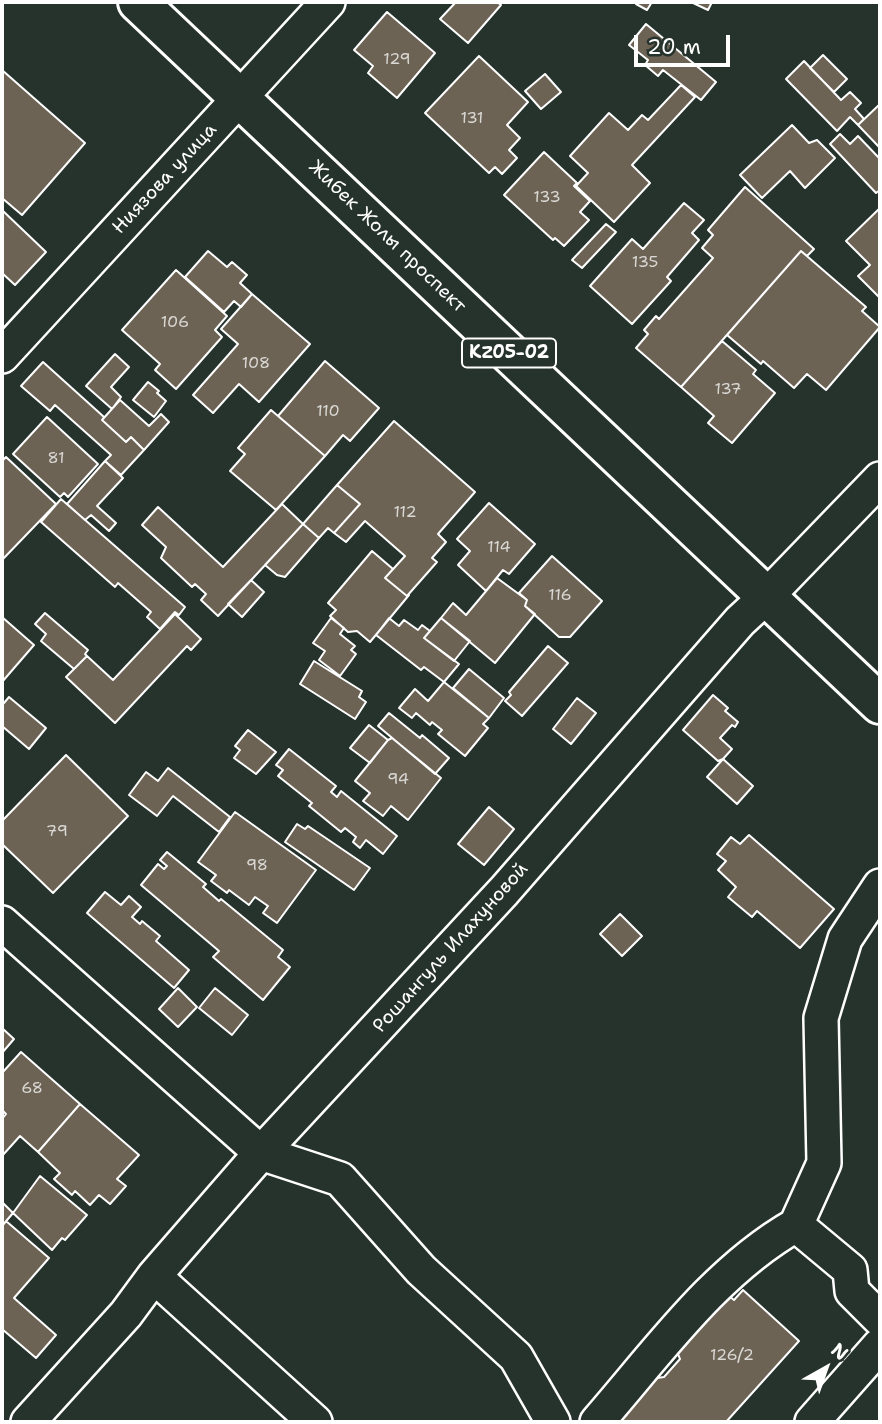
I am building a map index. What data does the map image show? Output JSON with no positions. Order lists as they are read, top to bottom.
{
  "streets": {
    "highway": ["Жибек Жолы проспект", "KZ05-02"],
    "street": ["Ниязова улица", "Рошангуль Илахуновой"]
  },
  "crossings": [
    ["Ниязова улица", "Жибек Жолы проспект"],
    ["Жибек Жолы проспект", "Рошангуль Илахуновой"]
  ],
  "house_numbers": [
    "129",
    "131",
    "133",
    "135",
    "106",
    "108",
    "137",
    "110",
    "81",
    "112",
    "114",
    "116",
    "94",
    "79",
    "98",
    "68",
    "126/2"
  ],
  "scale_bar": "20 m",
  "north": "top right"
}
